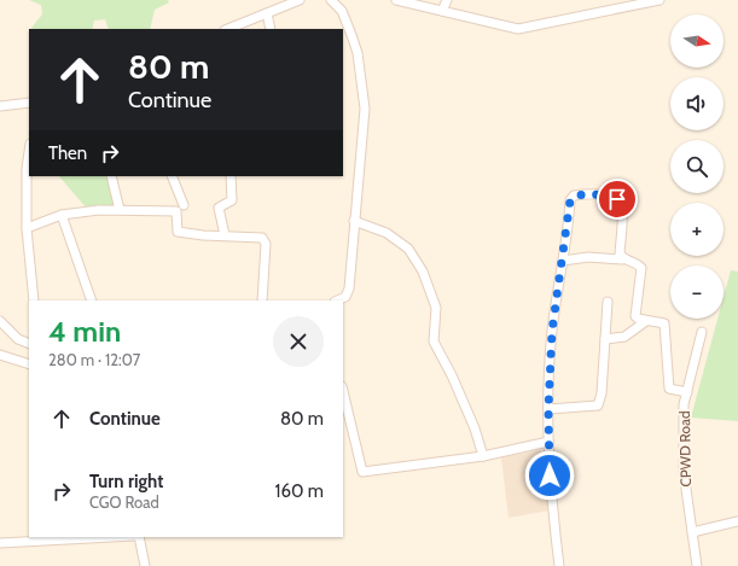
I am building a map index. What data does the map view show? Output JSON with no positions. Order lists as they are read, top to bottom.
{
  "streets": {
    "street": ["CPWD Road"]
  },
  "north": "right",
  "page": {
    "map_buttons": ["+", "−"],
    "turn": ["80 m", "Continue"],
    "then": "Then",
    "heading": ["4 min", "280 m · 12:07"],
    "list": [
      {
        "name": "Continue",
        "value": "80 m"
      },
      {
        "name": "Turn right",
        "note": "CGO Road",
        "value": "160 m"
      }
    ]
  }
}
